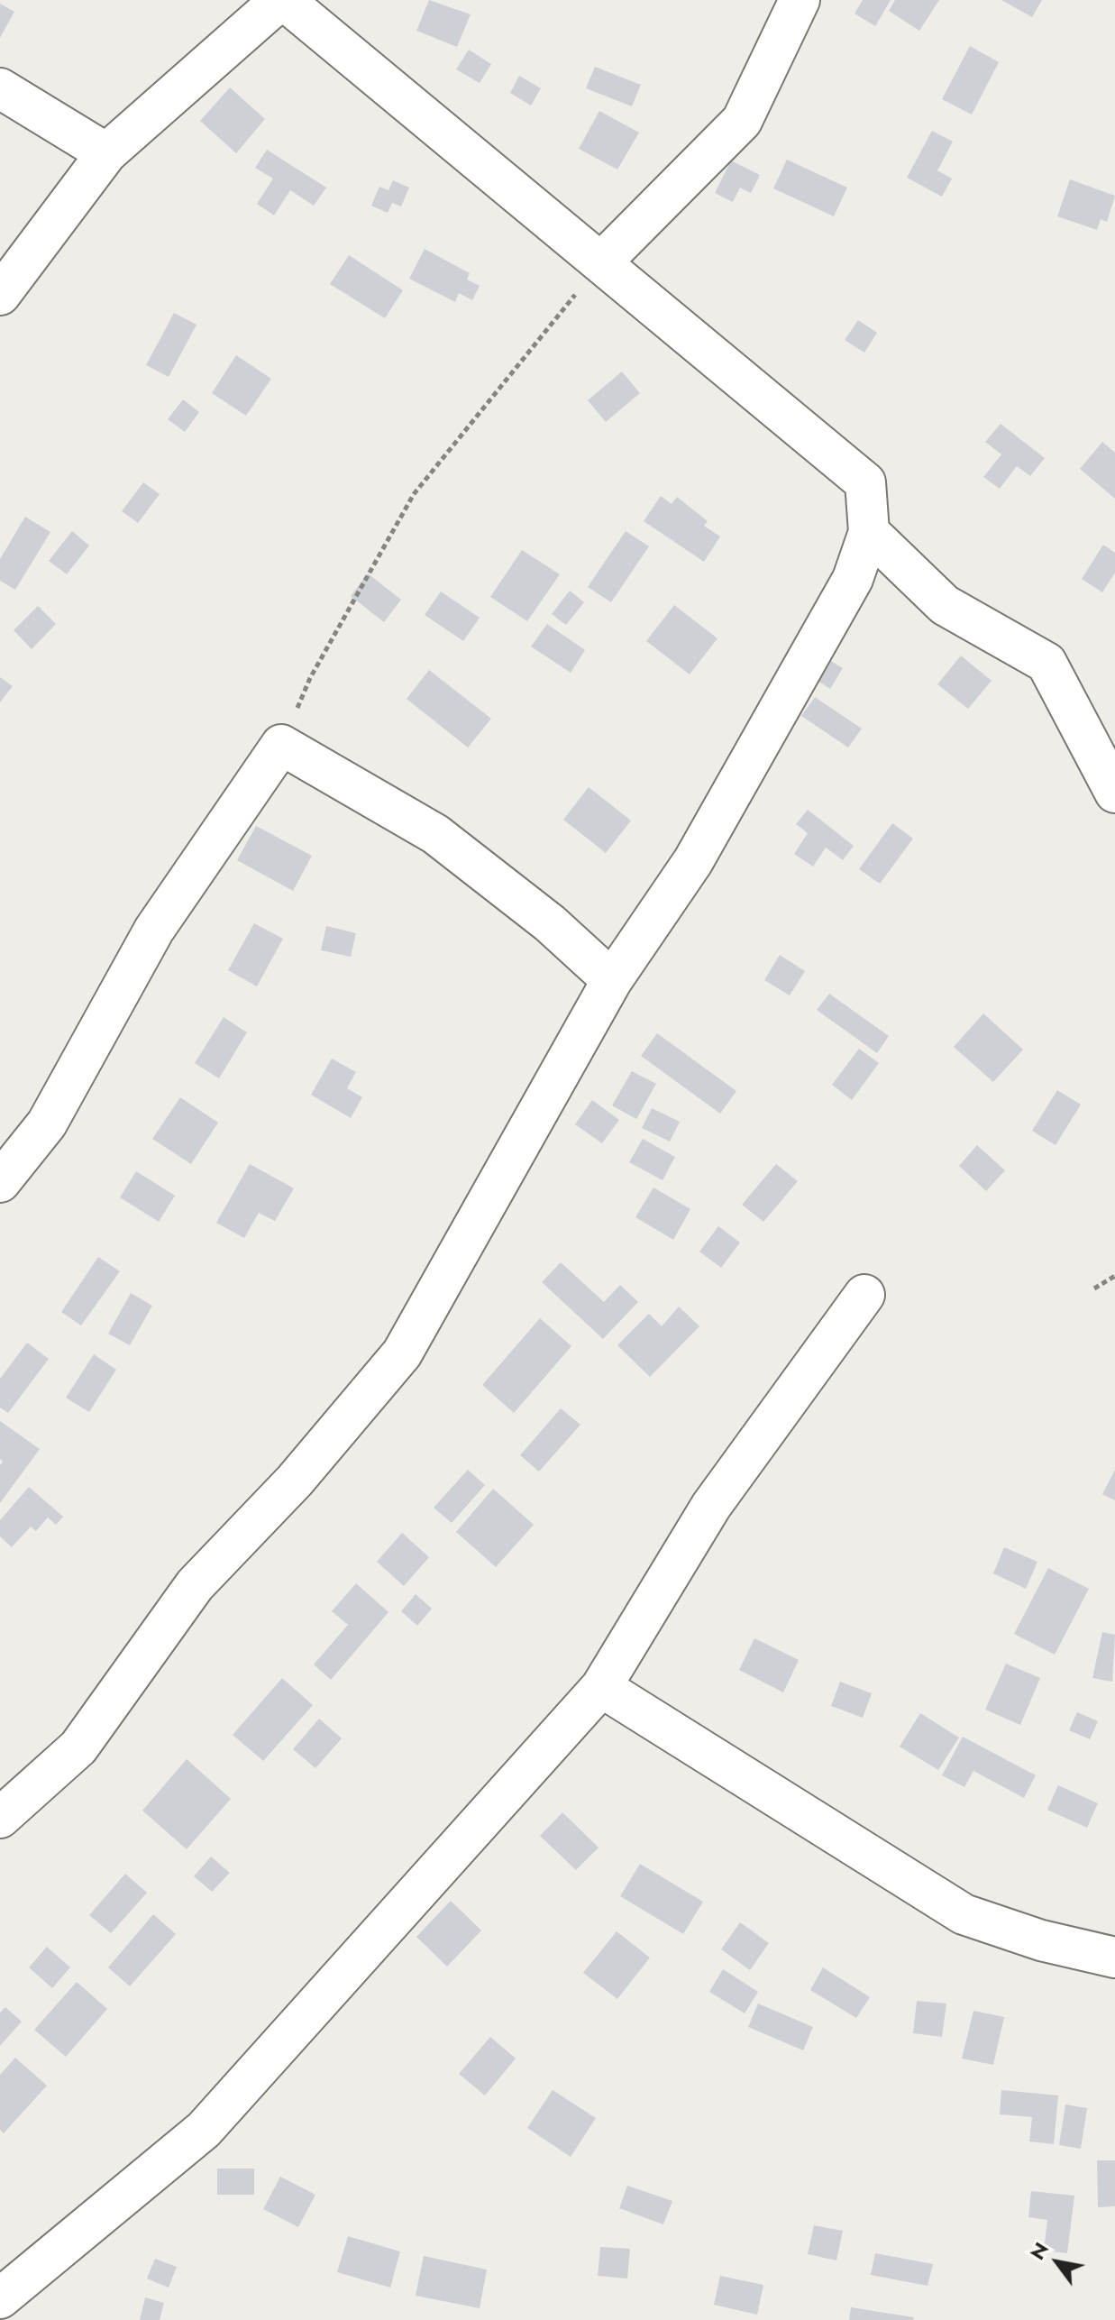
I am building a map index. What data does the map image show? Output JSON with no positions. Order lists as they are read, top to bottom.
{
  "north": "top left"
}
